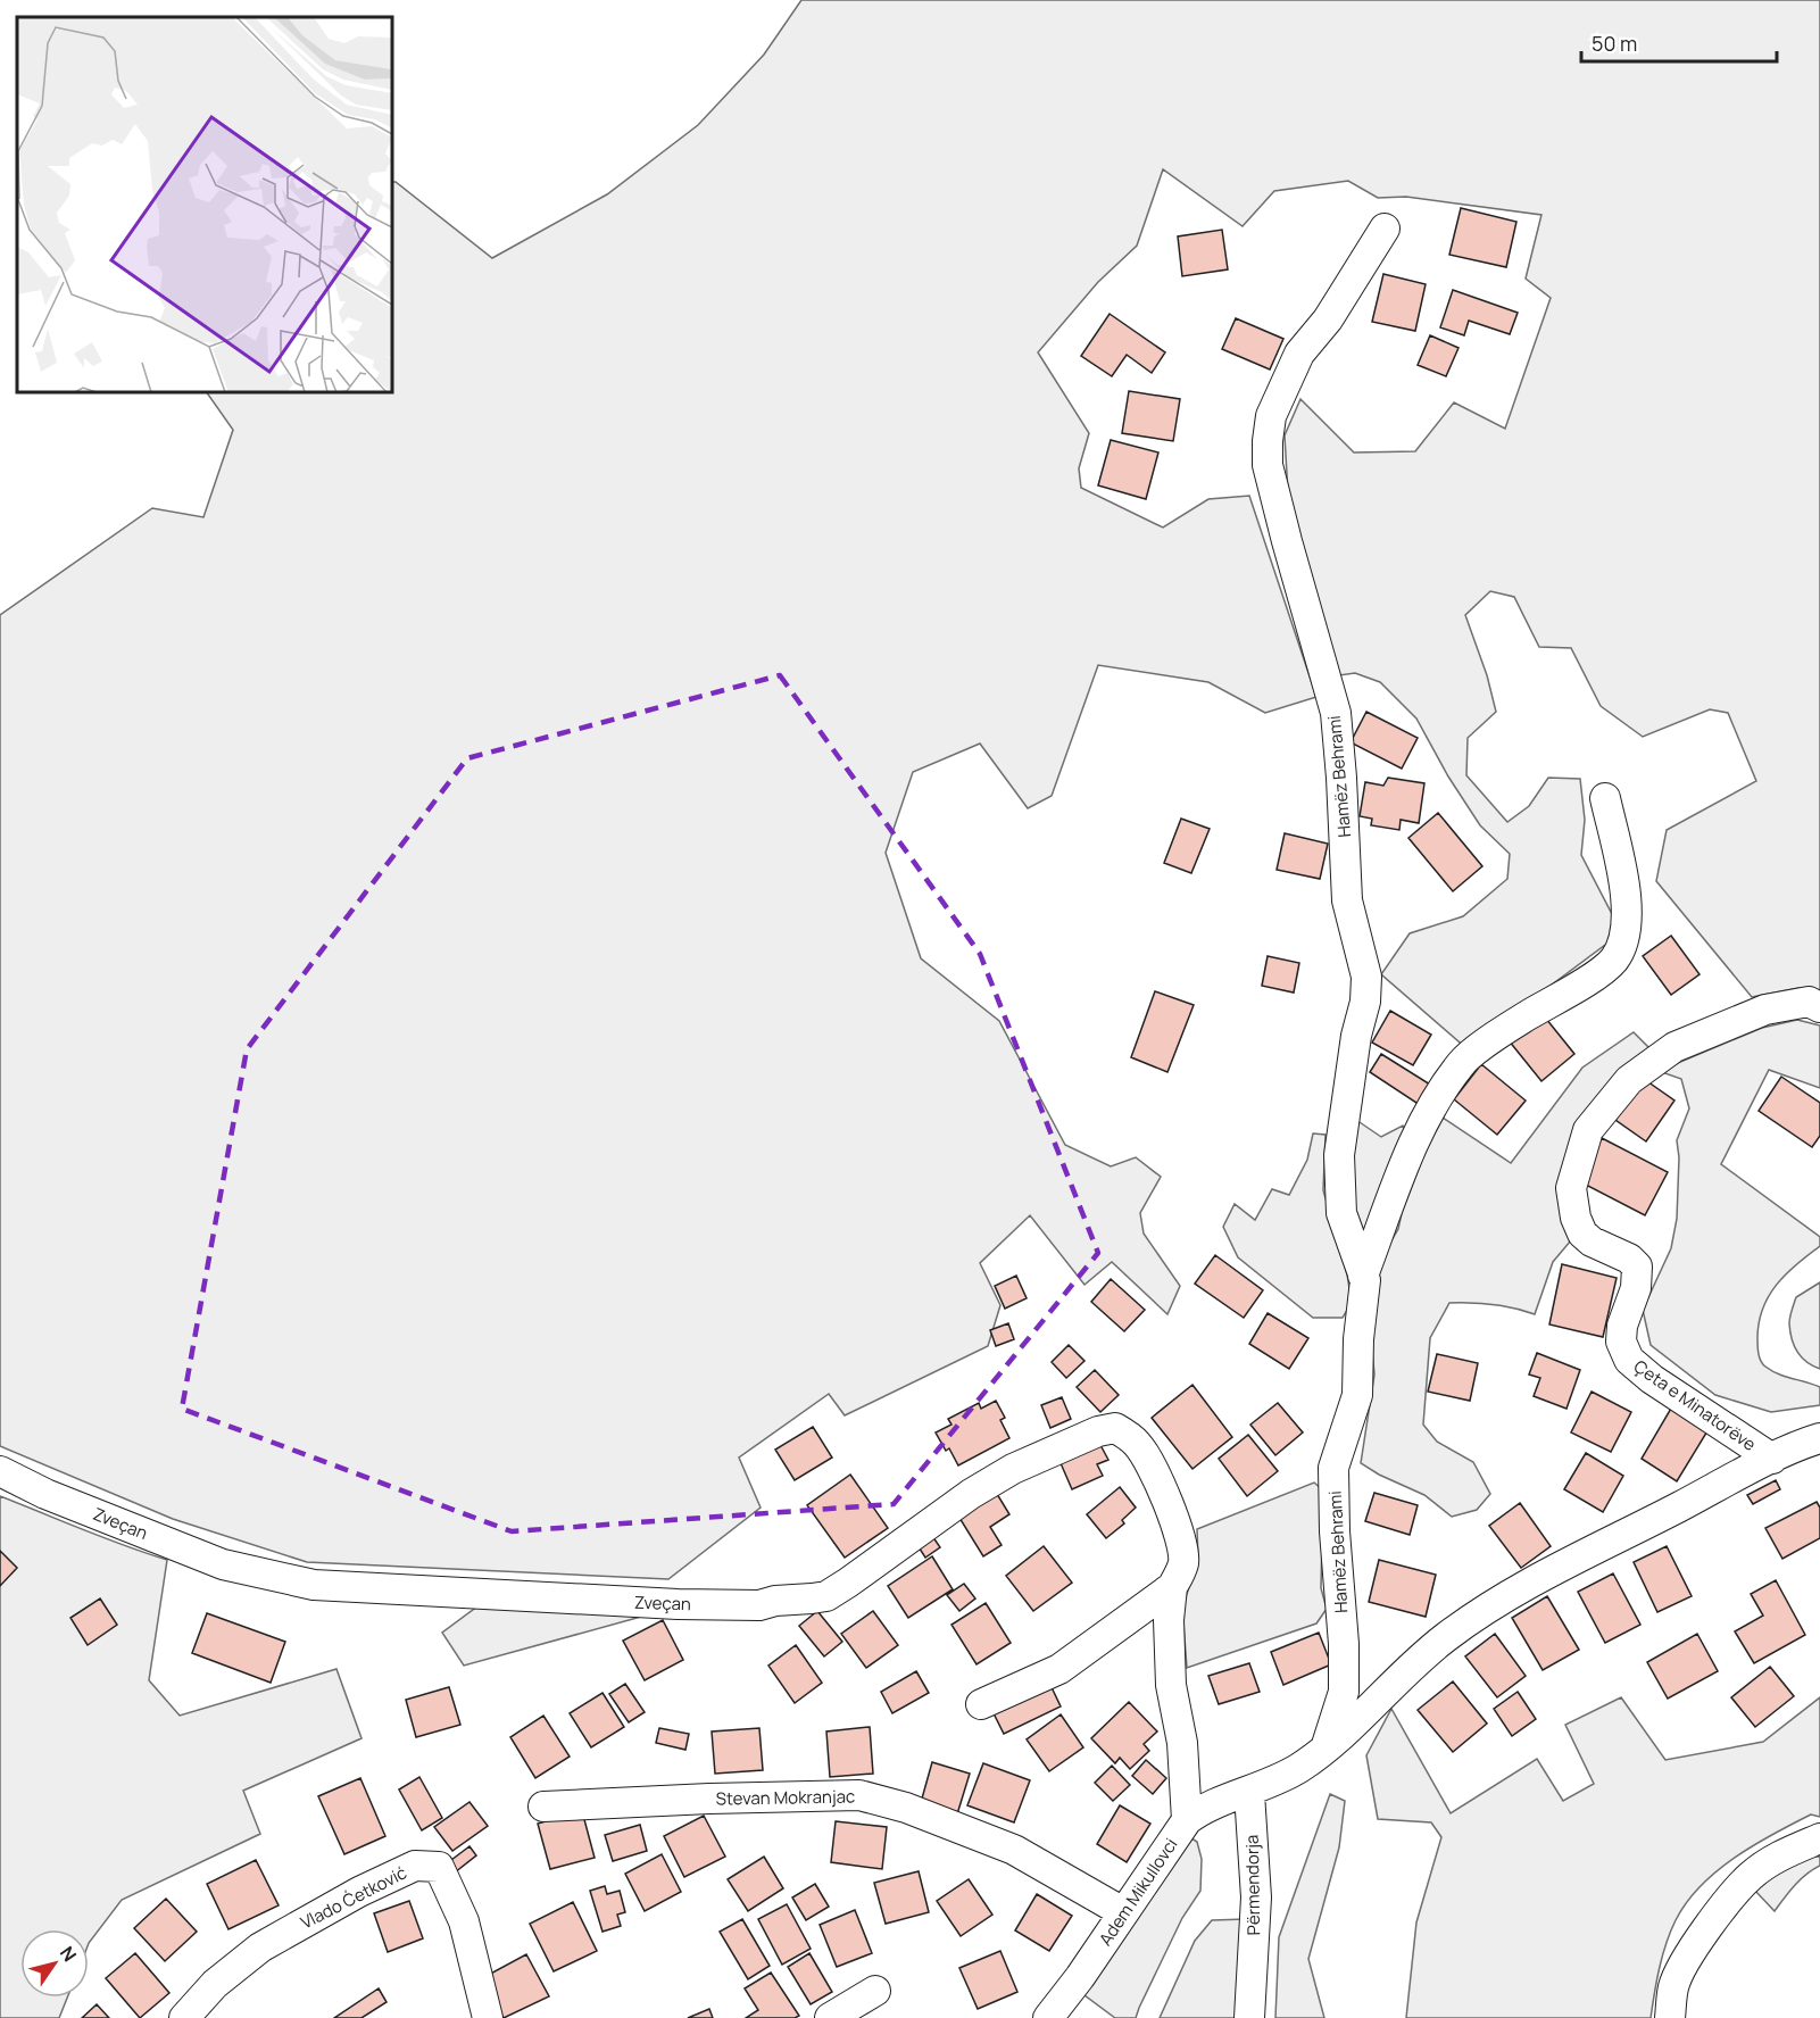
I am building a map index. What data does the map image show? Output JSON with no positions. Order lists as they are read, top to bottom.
{
  "streets": {
    "street": [
      "Hamëz Behrami",
      "Çeta e Minatorëve",
      "Zveçan",
      "Stevan Mokranjac",
      "Përmendorja",
      "Adem Mikullovci",
      "Vlado Ćetković"
    ]
  },
  "crossings": [
    ["Hamëz Behrami", "Çeta e Minatorëve"],
    ["Çeta e Minatorëve", "Përmendorja"],
    ["Çeta e Minatorëve", "Adem Mikullovci"],
    ["Zveçan", "Adem Mikullovci"],
    ["Stevan Mokranjac", "Adem Mikullovci"],
    ["Përmendorja", "Adem Mikullovci"]
  ],
  "scale_bar": "50 m",
  "north": "top right"
}
